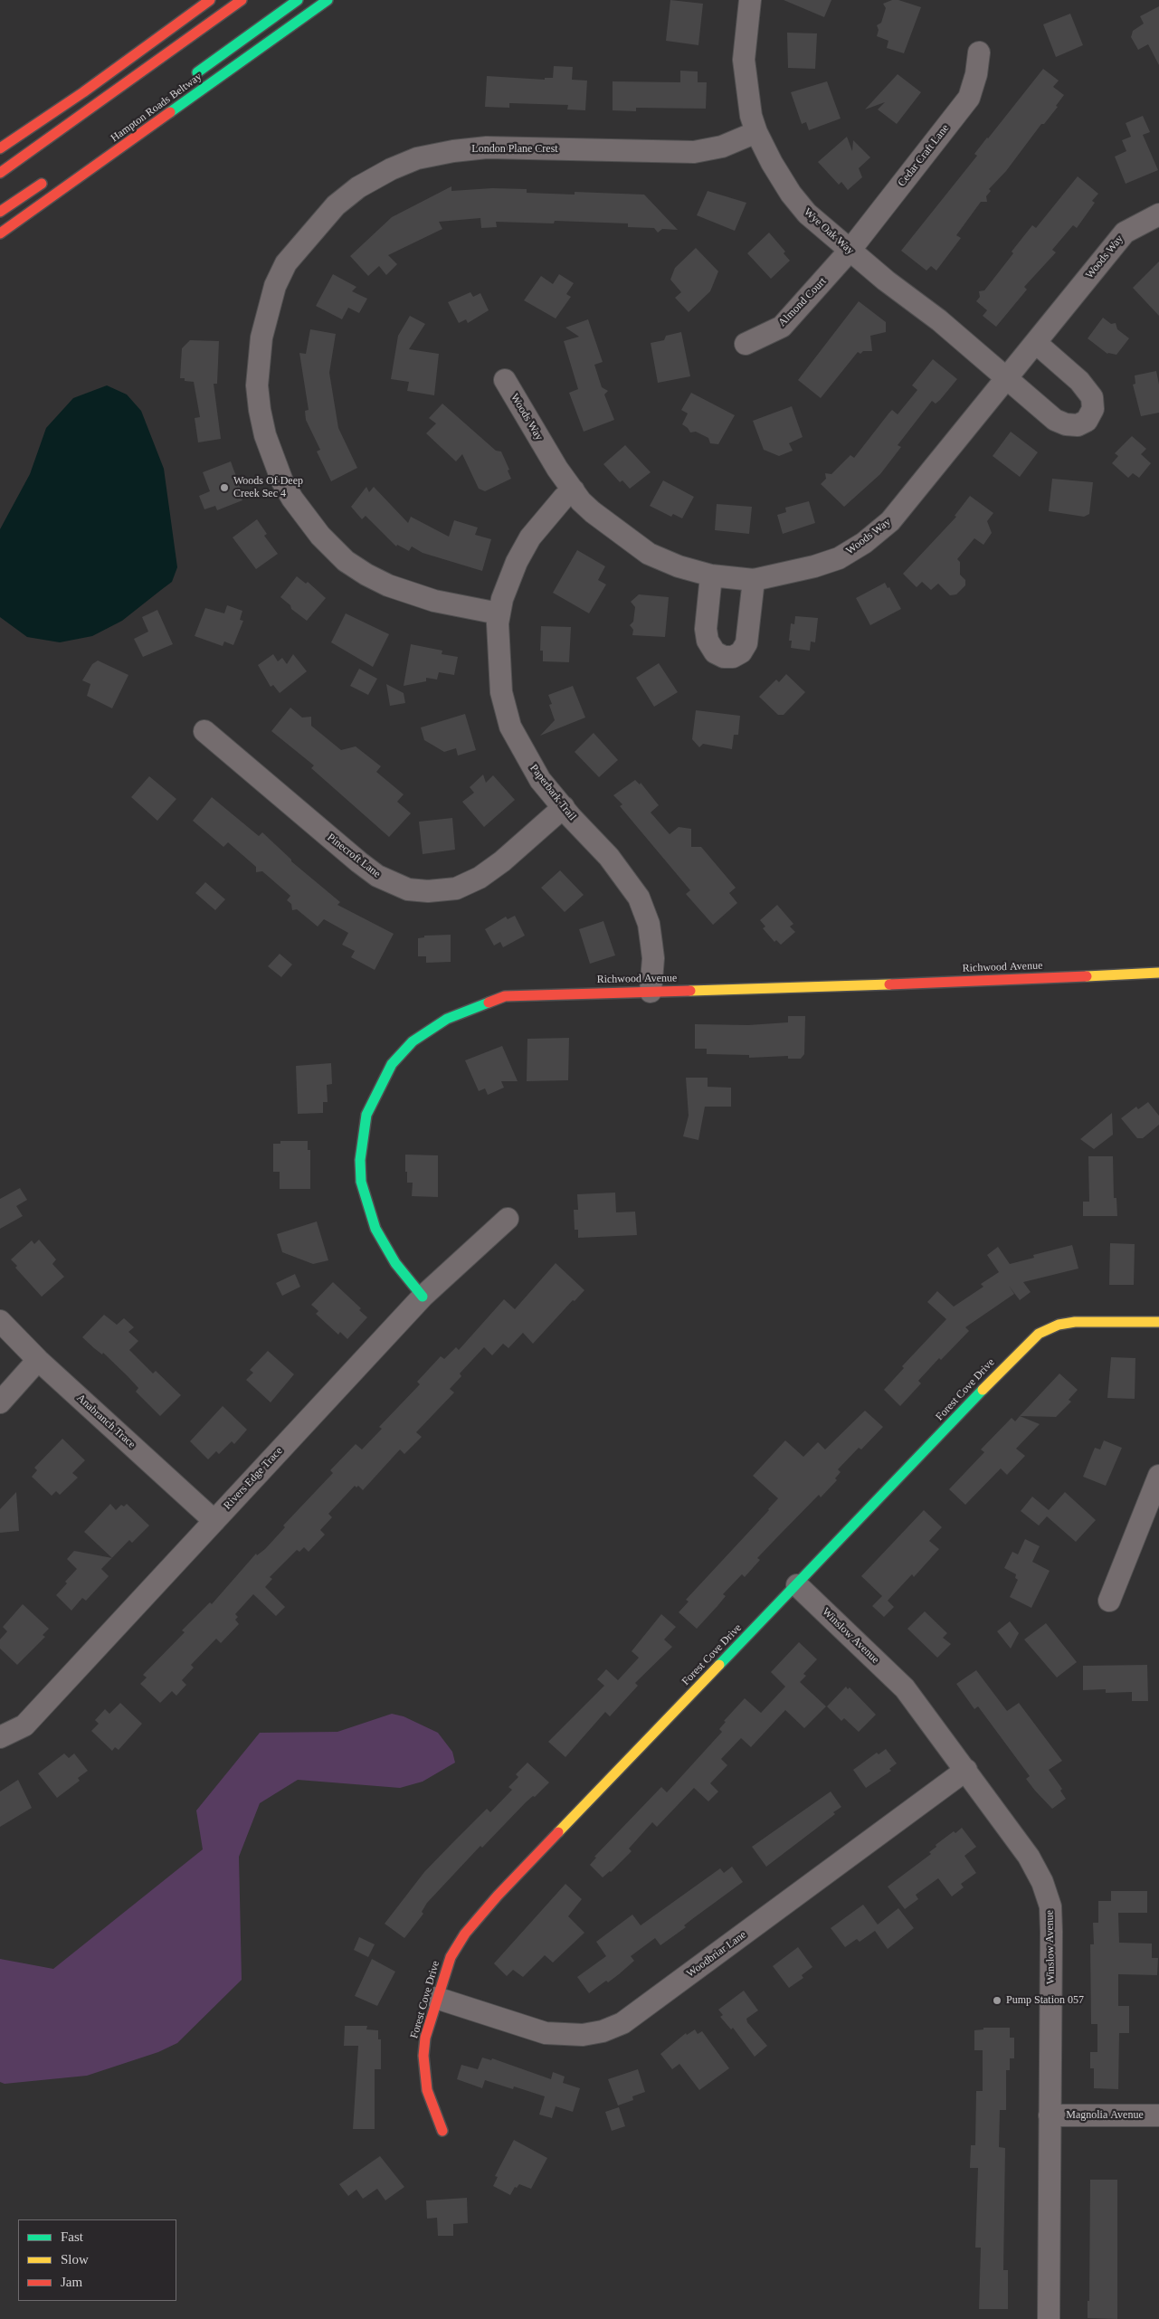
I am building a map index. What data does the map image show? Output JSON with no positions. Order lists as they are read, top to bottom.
{
  "streets": {
    "main road": ["Hampton Roads Beltway", "Richwood Avenue", "Forest Cove Drive"],
    "street": [
      "London Plane Crest",
      "Cedar Craft Lane",
      "Wye Oak Way",
      "Woods Way",
      "Almond Court",
      "Paperbark Trail",
      "Pinecroft Lane",
      "Anabranch Trace",
      "Rivers Edge Trace",
      "Winslow Avenue",
      "Woodbriar Lane",
      "Magnolia Avenue"
    ]
  },
  "crossings": [
    ["London Plane Crest", "Wye Oak Way"],
    ["London Plane Crest", "Paperbark Trail"],
    ["Cedar Craft Lane", "Wye Oak Way"],
    ["Cedar Craft Lane", "Almond Court"],
    ["Wye Oak Way", "Woods Way"],
    ["Wye Oak Way", "Almond Court"],
    ["Woods Way", "Paperbark Trail"],
    ["Paperbark Trail", "Pinecroft Lane"],
    ["Paperbark Trail", "Richwood Avenue"],
    ["Richwood Avenue", "Rivers Edge Trace"],
    ["Forest Cove Drive", "Winslow Avenue"],
    ["Forest Cove Drive", "Woodbriar Lane"],
    ["Anabranch Trace", "Rivers Edge Trace"],
    ["Winslow Avenue", "Woodbriar Lane"],
    ["Winslow Avenue", "Magnolia Avenue"]
  ],
  "places": ["Woods Of Deep Creek Sec 4", "Pump Station 057"],
  "legend": ["Fast", "Slow", "Jam"]
}
